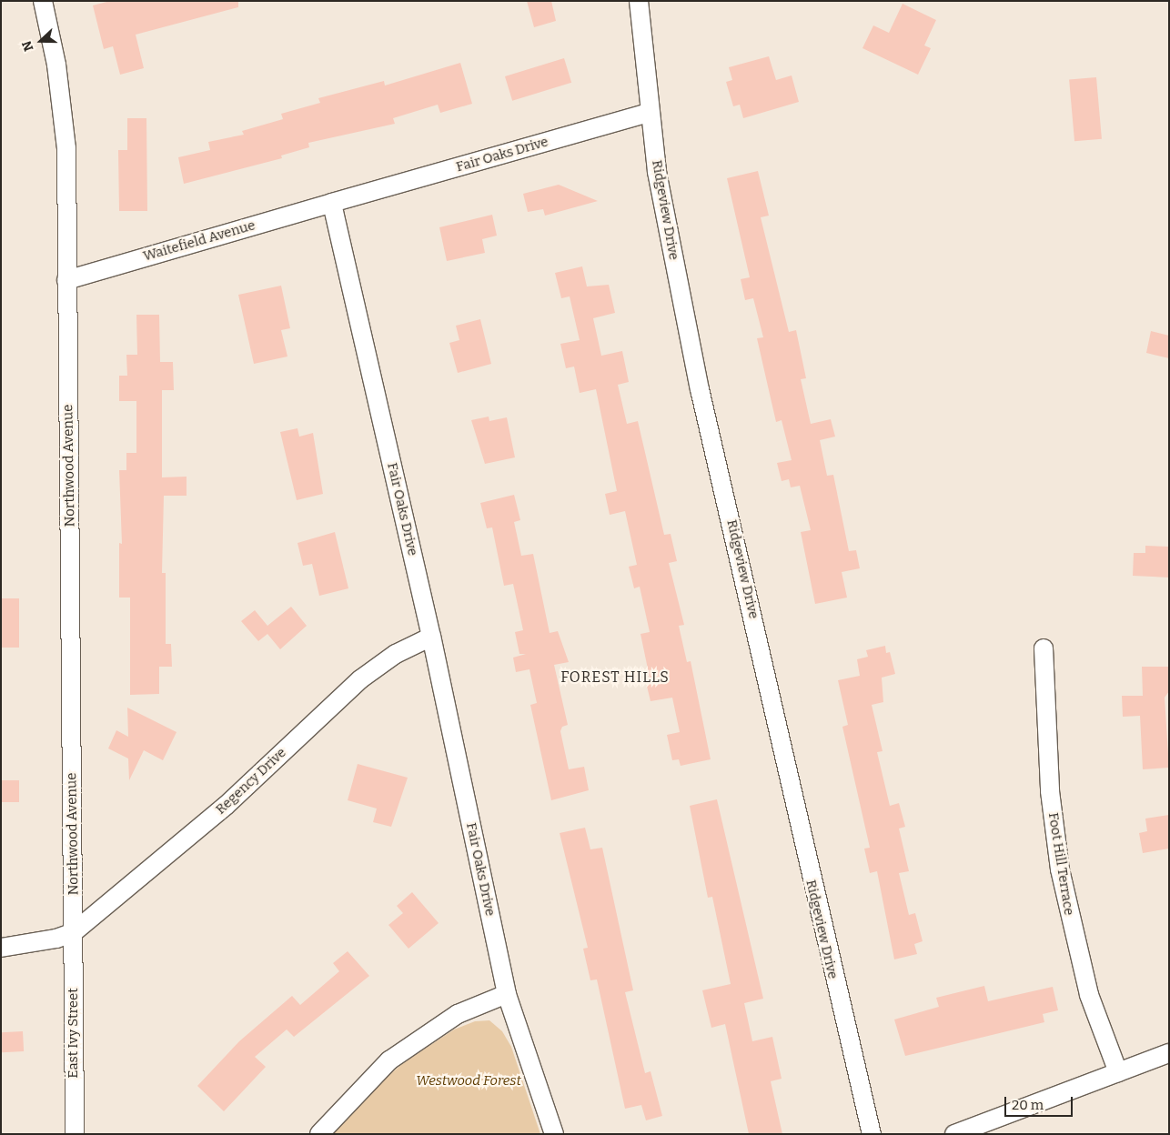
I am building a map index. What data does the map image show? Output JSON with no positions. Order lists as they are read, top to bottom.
{
  "streets": {
    "street": [
      "Fair Oaks Drive",
      "Ridgeview Drive",
      "Waitefield Avenue",
      "Northwood Avenue",
      "Regency Drive",
      "Foot Hill Terrace",
      "East Ivy Street"
    ]
  },
  "crossings": [
    ["Fair Oaks Drive", "Ridgeview Drive"],
    ["Fair Oaks Drive", "Waitefield Avenue"],
    ["Fair Oaks Drive", "Regency Drive"],
    ["Waitefield Avenue", "Northwood Avenue"],
    ["Northwood Avenue", "Regency Drive"],
    ["Northwood Avenue", "East Ivy Street"],
    ["Regency Drive", "East Ivy Street"]
  ],
  "districts": ["FOREST HILLS"],
  "parks": ["Westwood Forest"],
  "scale_bar": "20 m",
  "north": "left"
}
